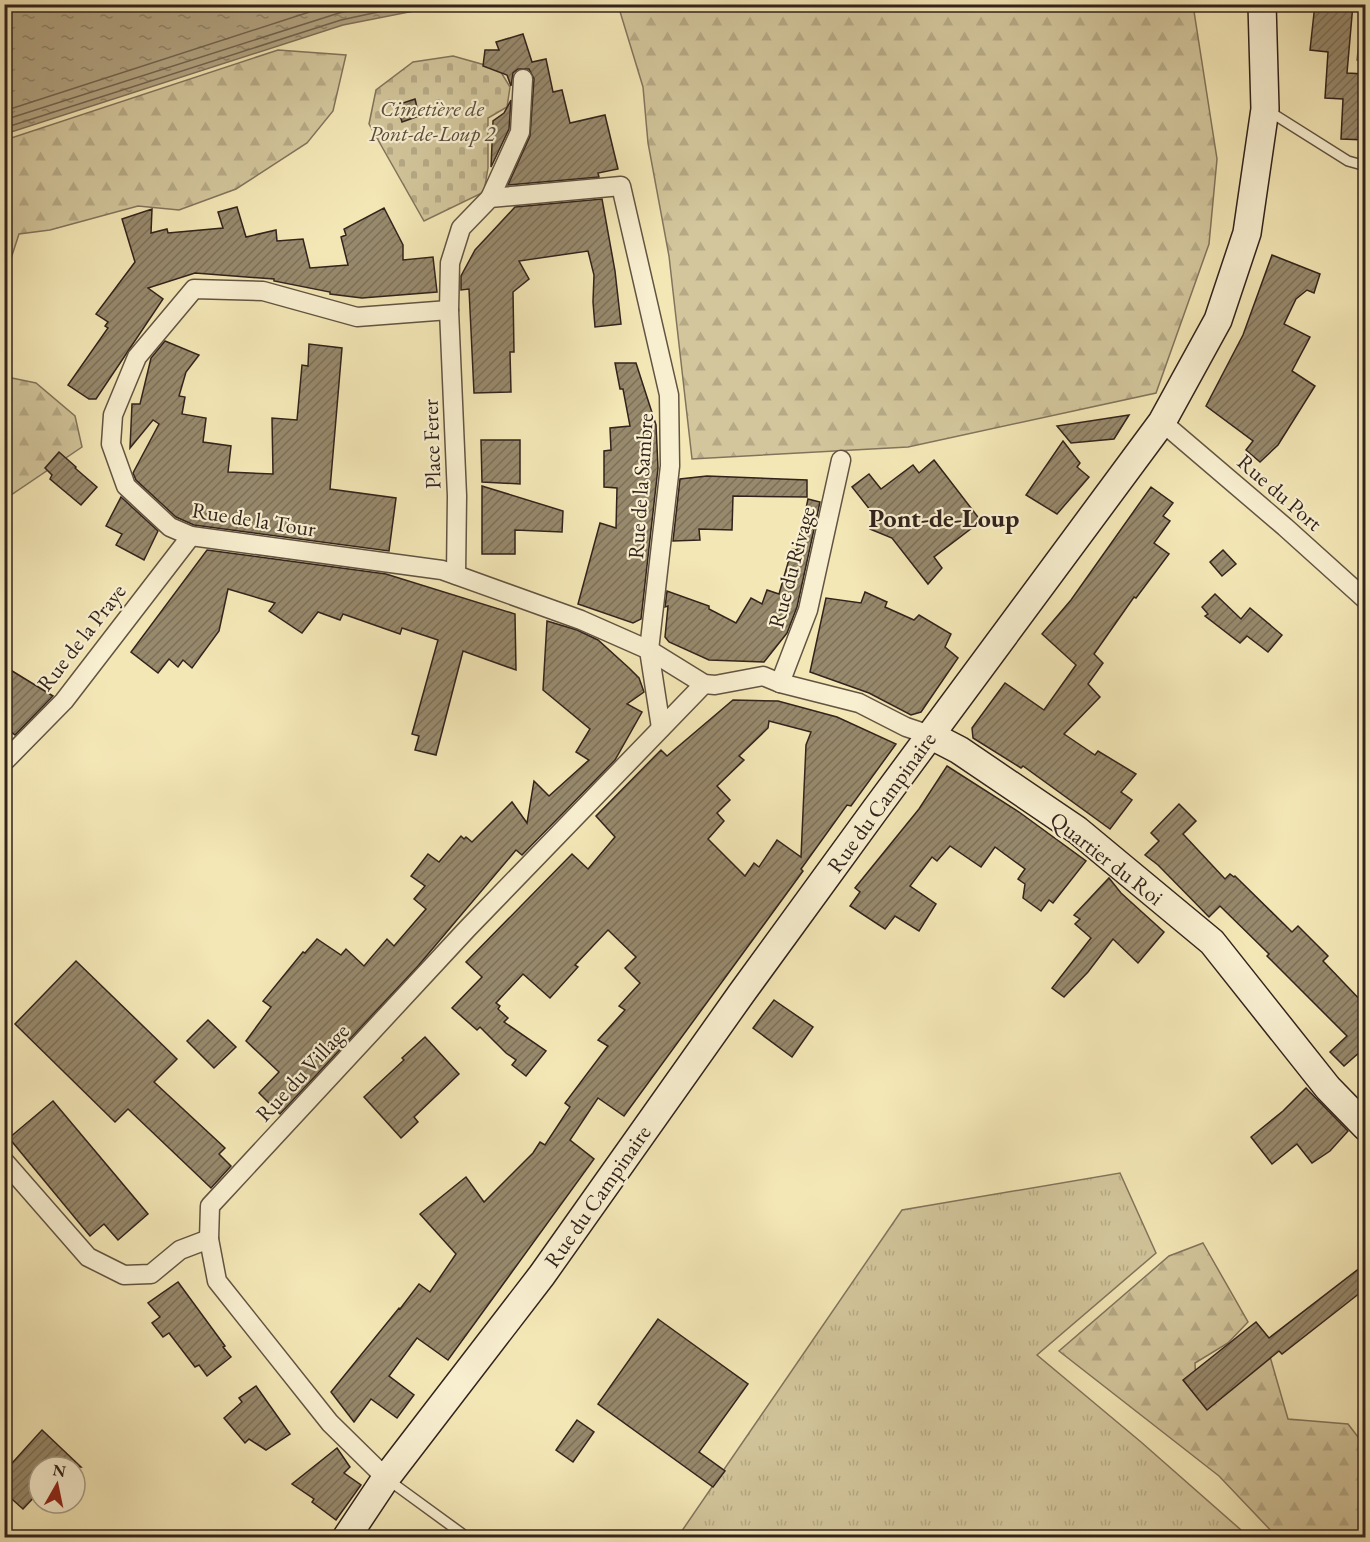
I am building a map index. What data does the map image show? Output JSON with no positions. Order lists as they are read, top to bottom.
{
  "streets": {
    "main road": ["Rue du Campinaire", "Quartier du Roi"],
    "street": [
      "Place Ferer",
      "Rue de la Sambre",
      "Rue du Port",
      "Rue de la Tour",
      "Rue du Rivage",
      "Rue de la Praye",
      "Rue du Village"
    ]
  },
  "crossings": [
    ["Place Ferer", "Rue de la Tour"],
    ["Rue de la Sambre", "Rue de la Tour"],
    ["Rue de la Sambre", "Rue du Village"],
    ["Rue du Port", "Rue du Campinaire"],
    ["Rue de la Tour", "Rue de la Praye"],
    ["Rue de la Tour", "Quartier du Roi"],
    ["Rue de la Tour", "Rue du Village"],
    ["Rue du Rivage", "Quartier du Roi"],
    ["Rue du Campinaire", "Quartier du Roi"],
    ["Rue du Campinaire", "Rue du Village"],
    ["Quartier du Roi", "Rue du Village"]
  ],
  "districts": ["Pont-de-Loup"],
  "parks": ["Cimetière de Pont-de-Loup 2"],
  "north": "top"
}
